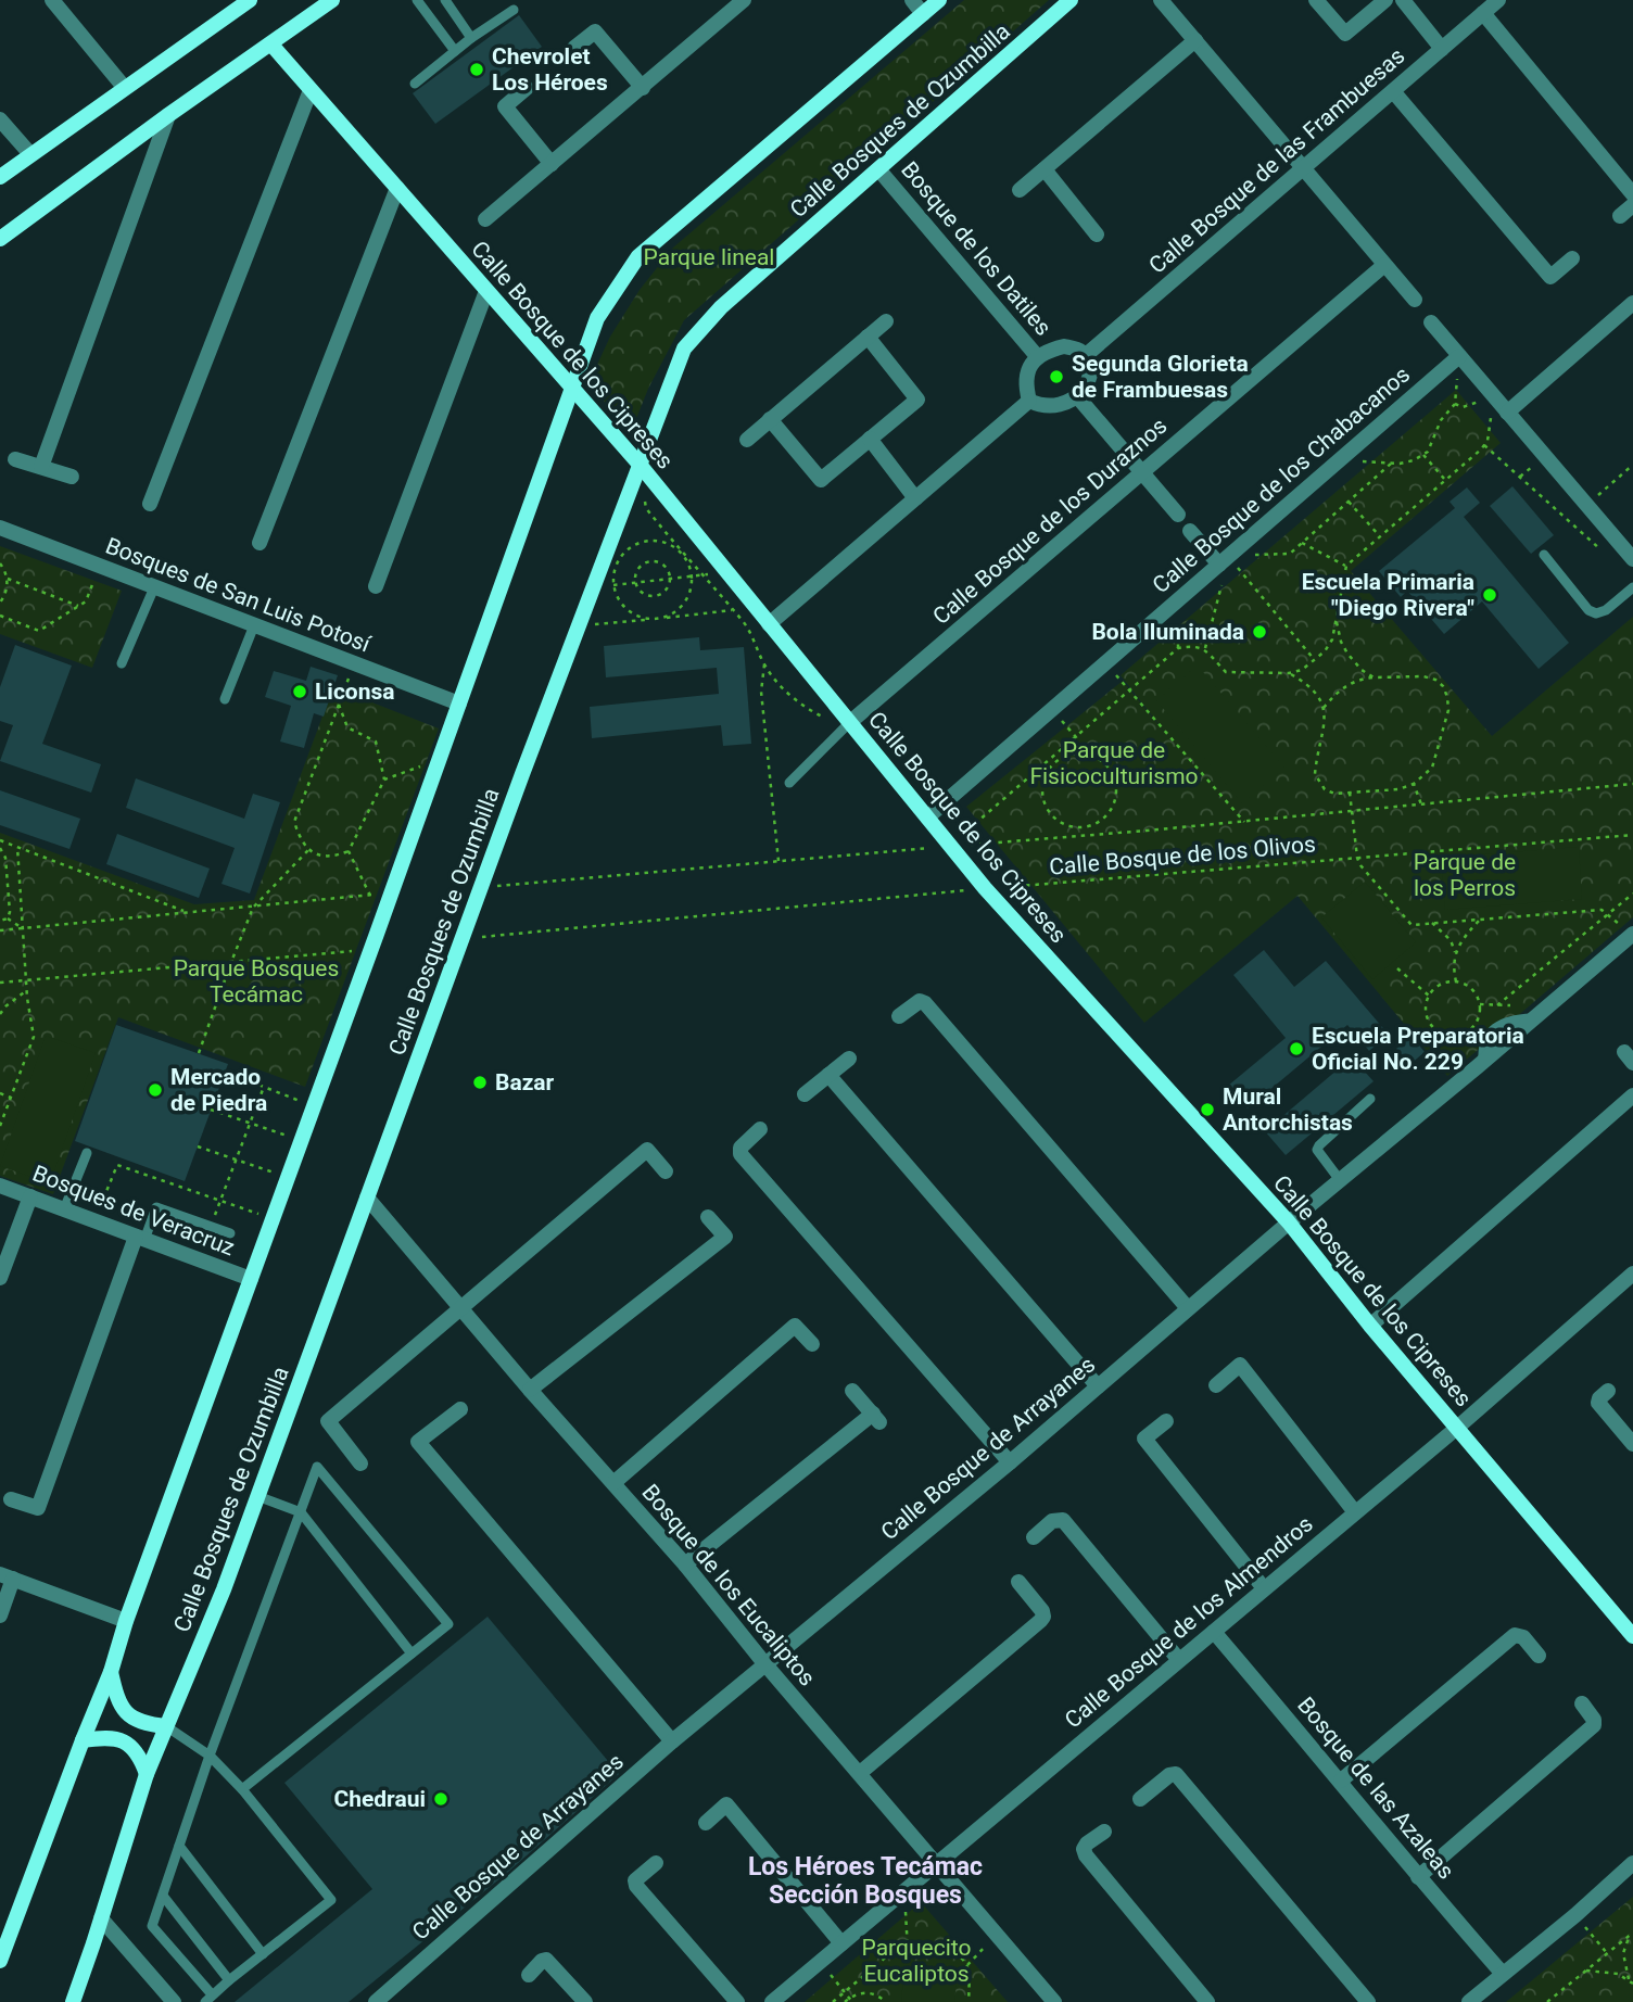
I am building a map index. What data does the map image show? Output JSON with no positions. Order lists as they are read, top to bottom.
{
  "streets": {
    "main road": ["Calle Bosques de Ozumbilla", "Calle Bosque de los Cipreses"],
    "street": [
      "Calle Bosque de las Frambuesas",
      "Bosque de los Datiles",
      "Calle Bosque de los Chabacanos",
      "Calle Bosque de los Duraznos",
      "Bosques de San Luis Potosí",
      "Bosques de Veracruz",
      "Calle Bosque de Arrayanes",
      "Bosque de los Eucaliptos",
      "Calle Bosque de los Almendros",
      "Bosque de las Azaleas"
    ],
    "path": ["Calle Bosque de los Olivos"]
  },
  "crossings": [
    ["Calle Bosques de Ozumbilla", "Bosque de los Datiles"],
    ["Calle Bosques de Ozumbilla", "Calle Bosque de los Cipreses"],
    ["Calle Bosques de Ozumbilla", "Calle Bosque de los Olivos"],
    ["Calle Bosques de Ozumbilla", "Bosque de los Eucaliptos"],
    ["Calle Bosque de las Frambuesas", "Bosque de los Datiles"],
    ["Calle Bosque de los Cipreses", "Calle Bosque de los Chabacanos"],
    ["Calle Bosque de los Cipreses", "Calle Bosque de los Duraznos"],
    ["Calle Bosque de los Cipreses", "Calle Bosque de los Olivos"],
    ["Calle Bosque de los Cipreses", "Calle Bosque de Arrayanes"],
    ["Calle Bosque de los Cipreses", "Calle Bosque de los Almendros"],
    ["Calle Bosque de Arrayanes", "Bosque de los Eucaliptos"],
    ["Bosque de los Eucaliptos", "Calle Bosque de los Almendros"],
    ["Calle Bosque de los Almendros", "Bosque de las Azaleas"]
  ],
  "districts": ["Los Héroes Tecámac Sección Bosques"],
  "parks": [
    "Parque lineal",
    "Parque de Fisicoculturismo",
    "Parque de los Perros",
    "Parque Bosques Tecámac",
    "Parquecito Eucaliptos"
  ],
  "places": [
    "Chevrolet Los Héroes",
    "Segunda Glorieta de Frambuesas",
    "Escuela Primaria \"Diego Rivera\"",
    "Bola Iluminada",
    "Liconsa",
    "Escuela Preparatoria Oficial No. 229",
    "Bazar",
    "Mercado de Piedra",
    "Mural Antorchistas",
    "Chedraui"
  ]
}
